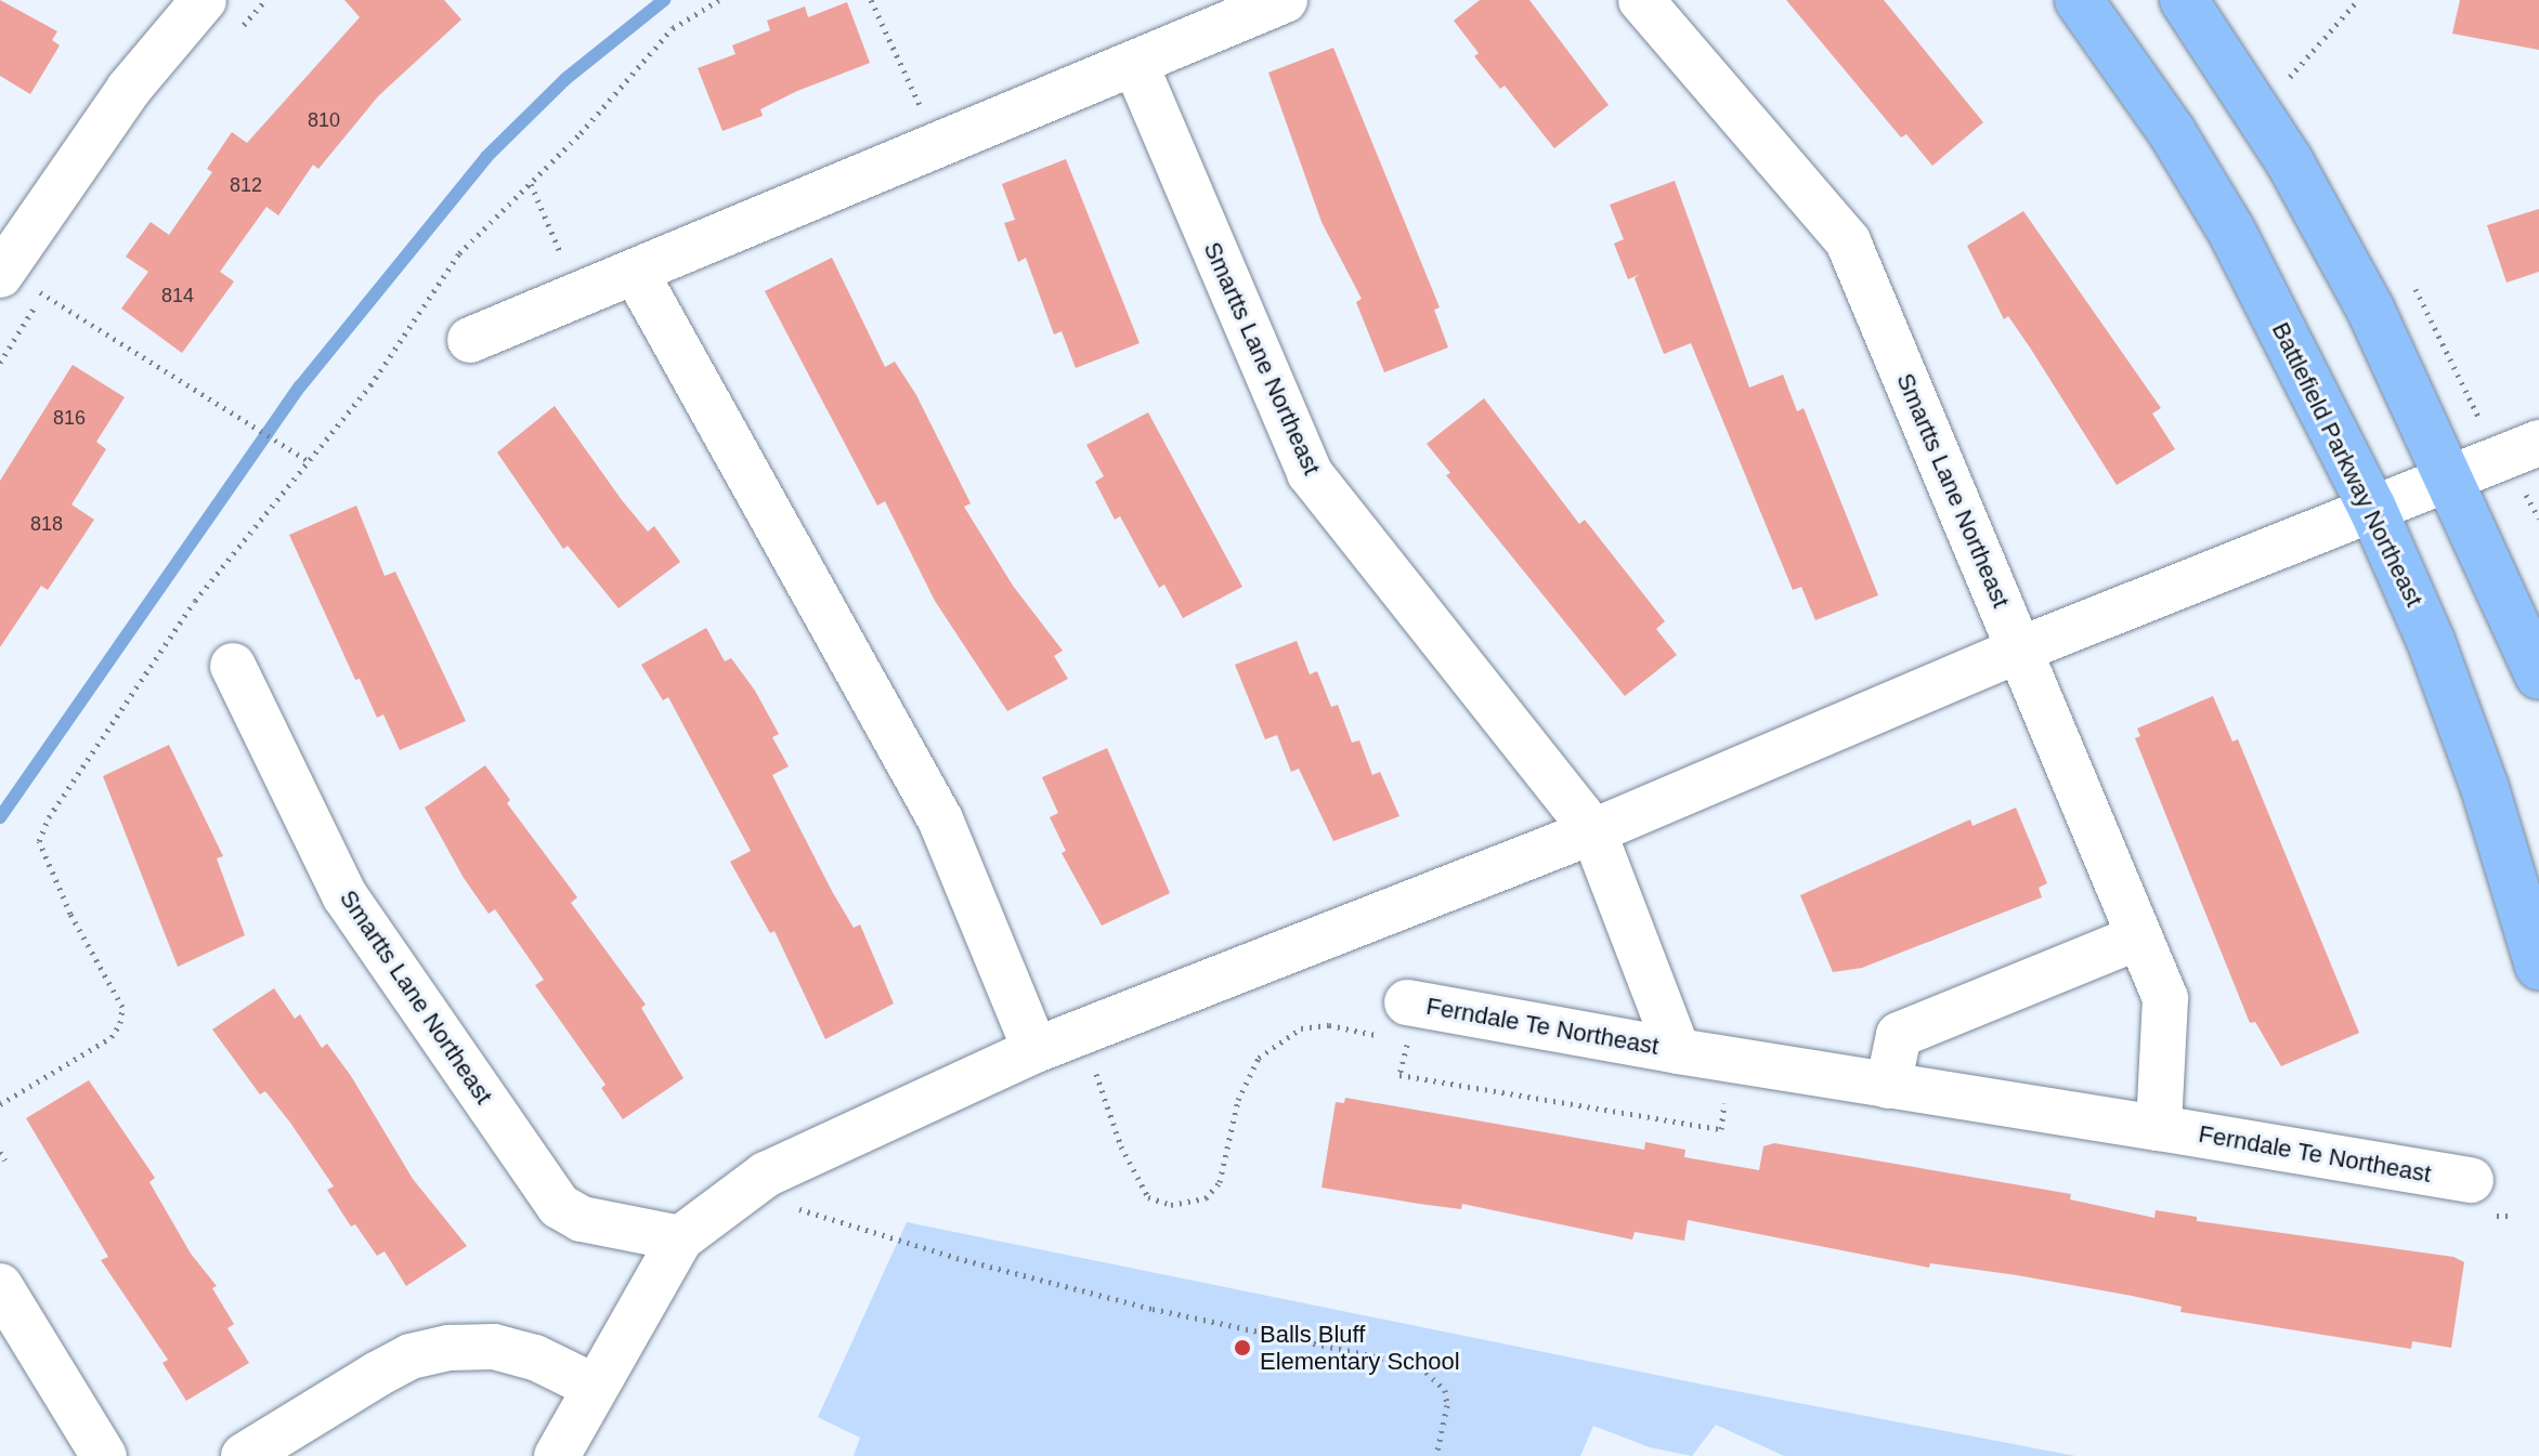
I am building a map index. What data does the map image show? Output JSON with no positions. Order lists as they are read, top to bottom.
{
  "streets": {
    "main road": ["Battlefield Parkway Northeast"],
    "street": ["Smartts Lane Northeast", "Ferndale Te Northeast"]
  },
  "crossings": [
    ["Smartts Lane Northeast", "Ferndale Te Northeast"]
  ],
  "places": ["Balls Bluff Elementary School"],
  "house_numbers": [
    "810",
    "812",
    "814",
    "816",
    "818"
  ]
}
